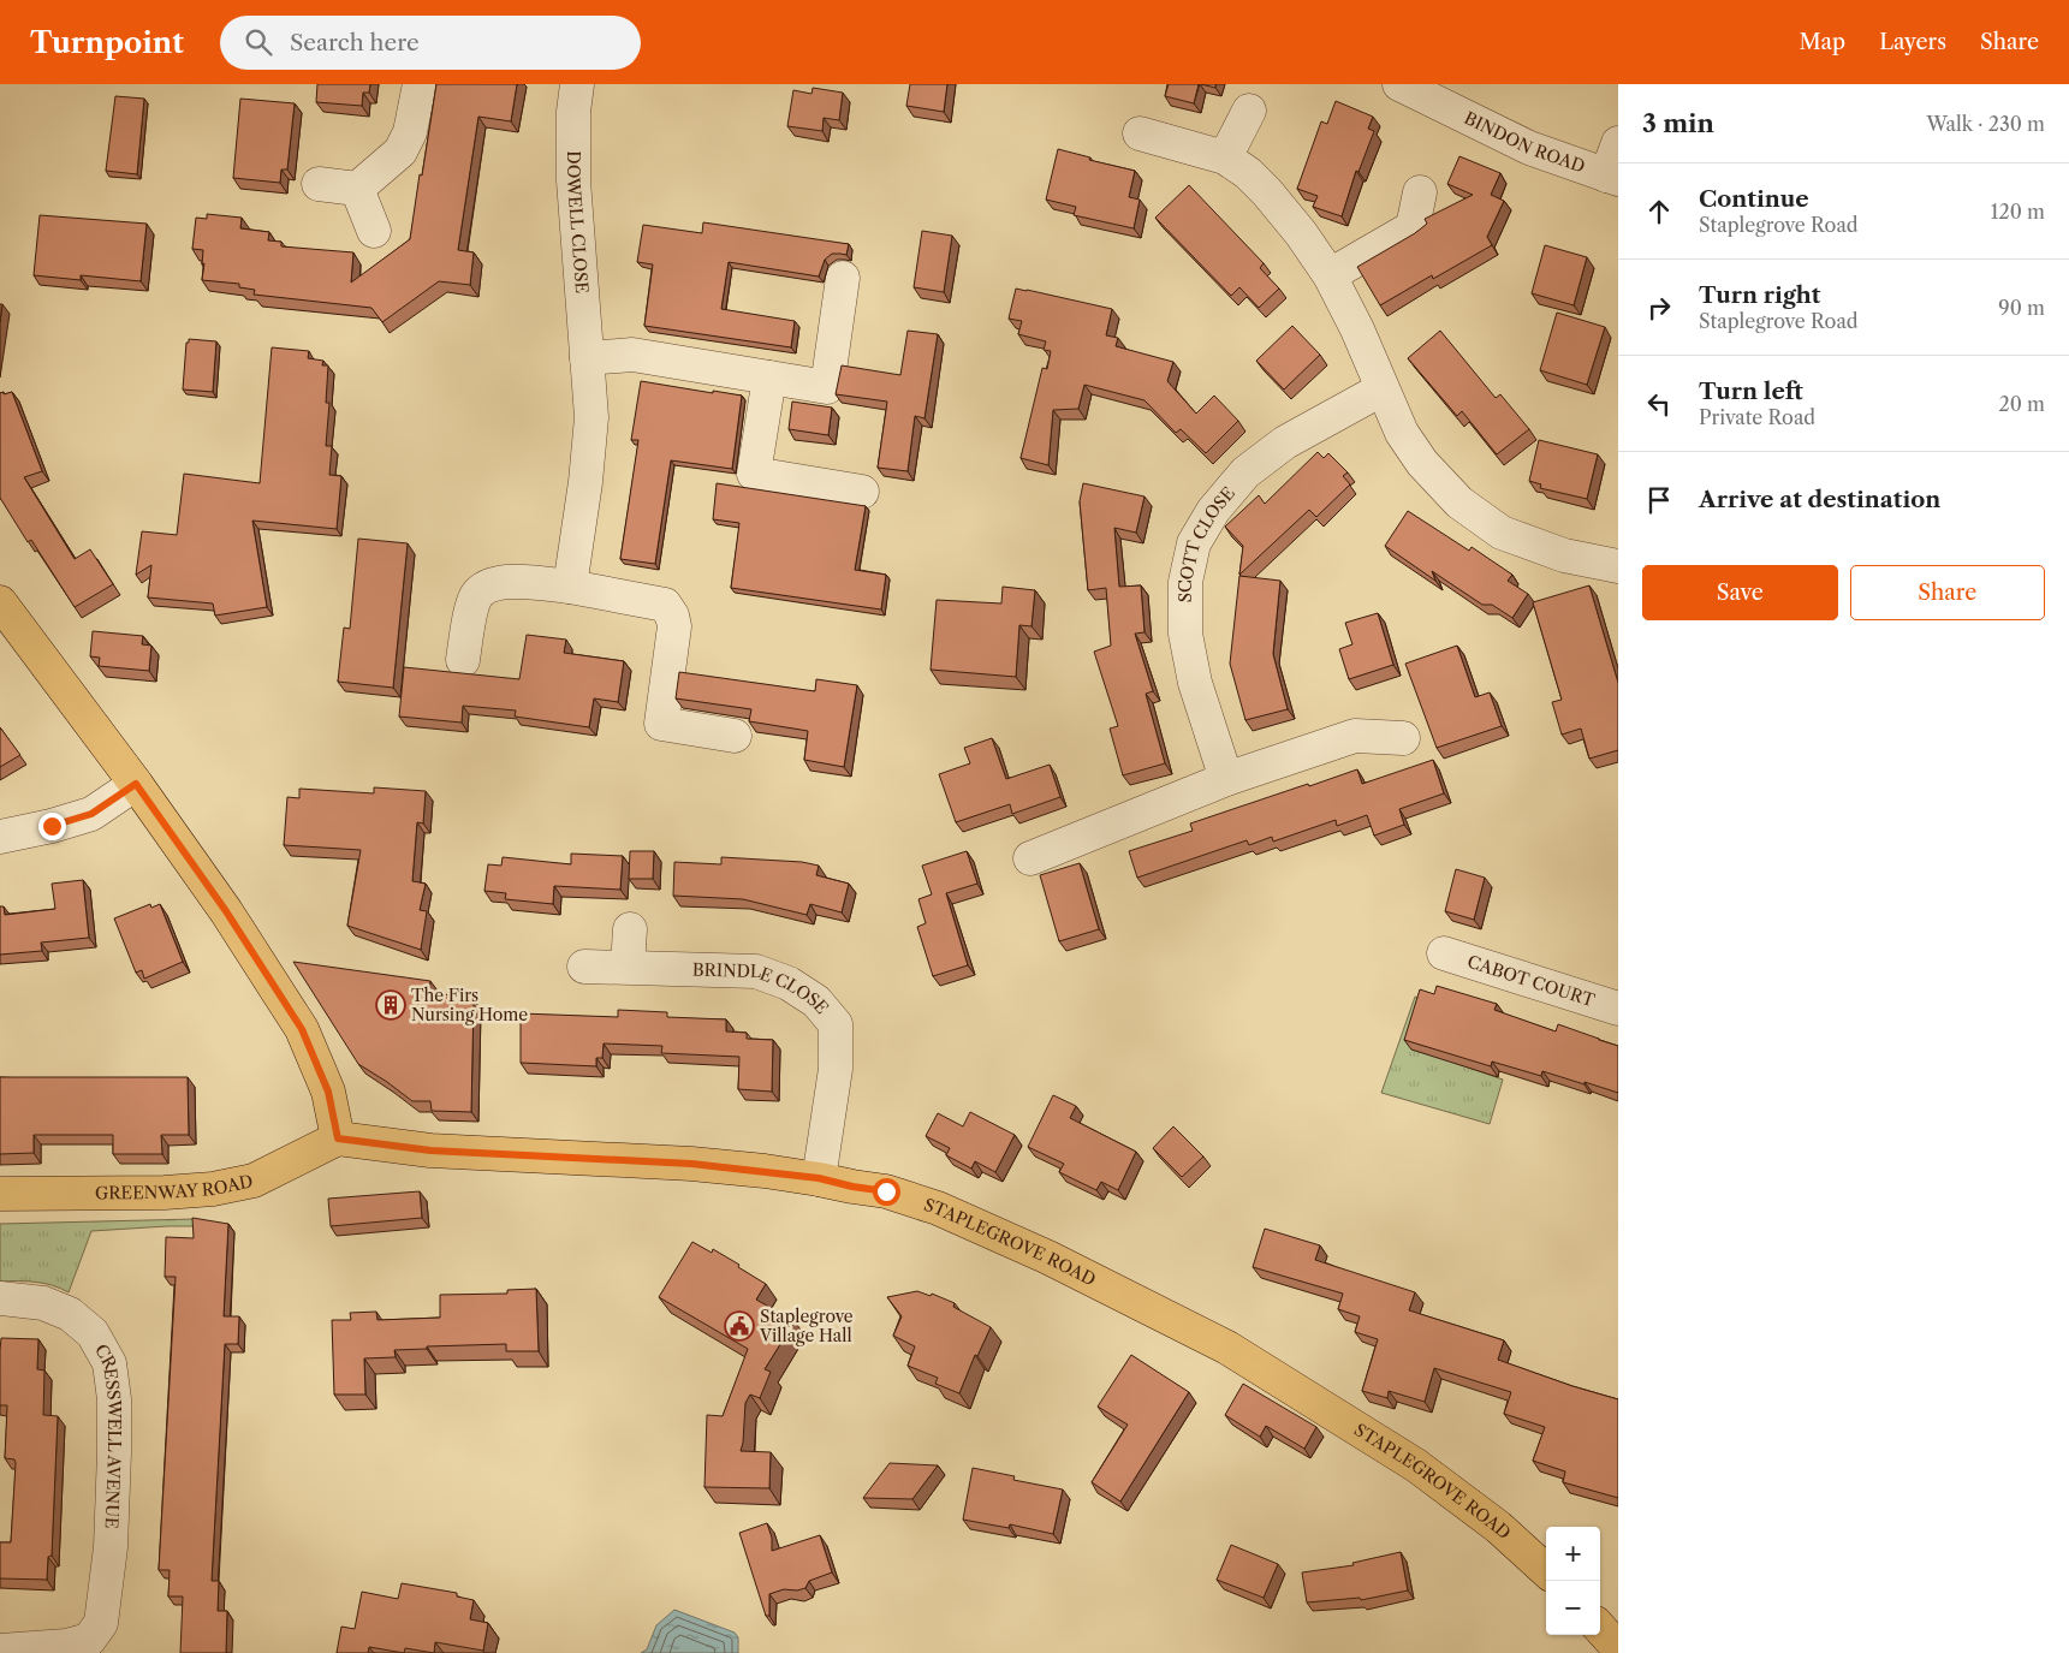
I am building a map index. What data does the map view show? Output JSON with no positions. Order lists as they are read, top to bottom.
{
  "streets": {
    "main road": ["GREENWAY ROAD", "STAPLEGROVE ROAD"],
    "street": [
      "BINDON ROAD",
      "DOWELL CLOSE",
      "SCOTT CLOSE",
      "CABOT COURT",
      "BRINDLE CLOSE",
      "CRESSWELL AVENUE"
    ]
  },
  "crossings": [
    ["BRINDLE CLOSE", "STAPLEGROVE ROAD"],
    ["GREENWAY ROAD", "STAPLEGROVE ROAD"]
  ],
  "places": {
    "building": ["The Firs Nursing Home"],
    "public building": ["Staplegrove Village Hall"]
  },
  "page": {
    "header": "Turnpoint",
    "search": "Search here",
    "nav": ["Map", "Layers", "Share"],
    "heading": ["3 min", "Walk · 230 m"],
    "list": [
      ["Continue", "Staplegrove Road", "120 m"],
      ["Turn right", "Staplegrove Road", "90 m"],
      ["Turn left", "Private Road", "20 m"],
      "Arrive at destination"
    ],
    "buttons": ["Save", "Share"],
    "map_buttons": ["+", "−"]
  }
}
